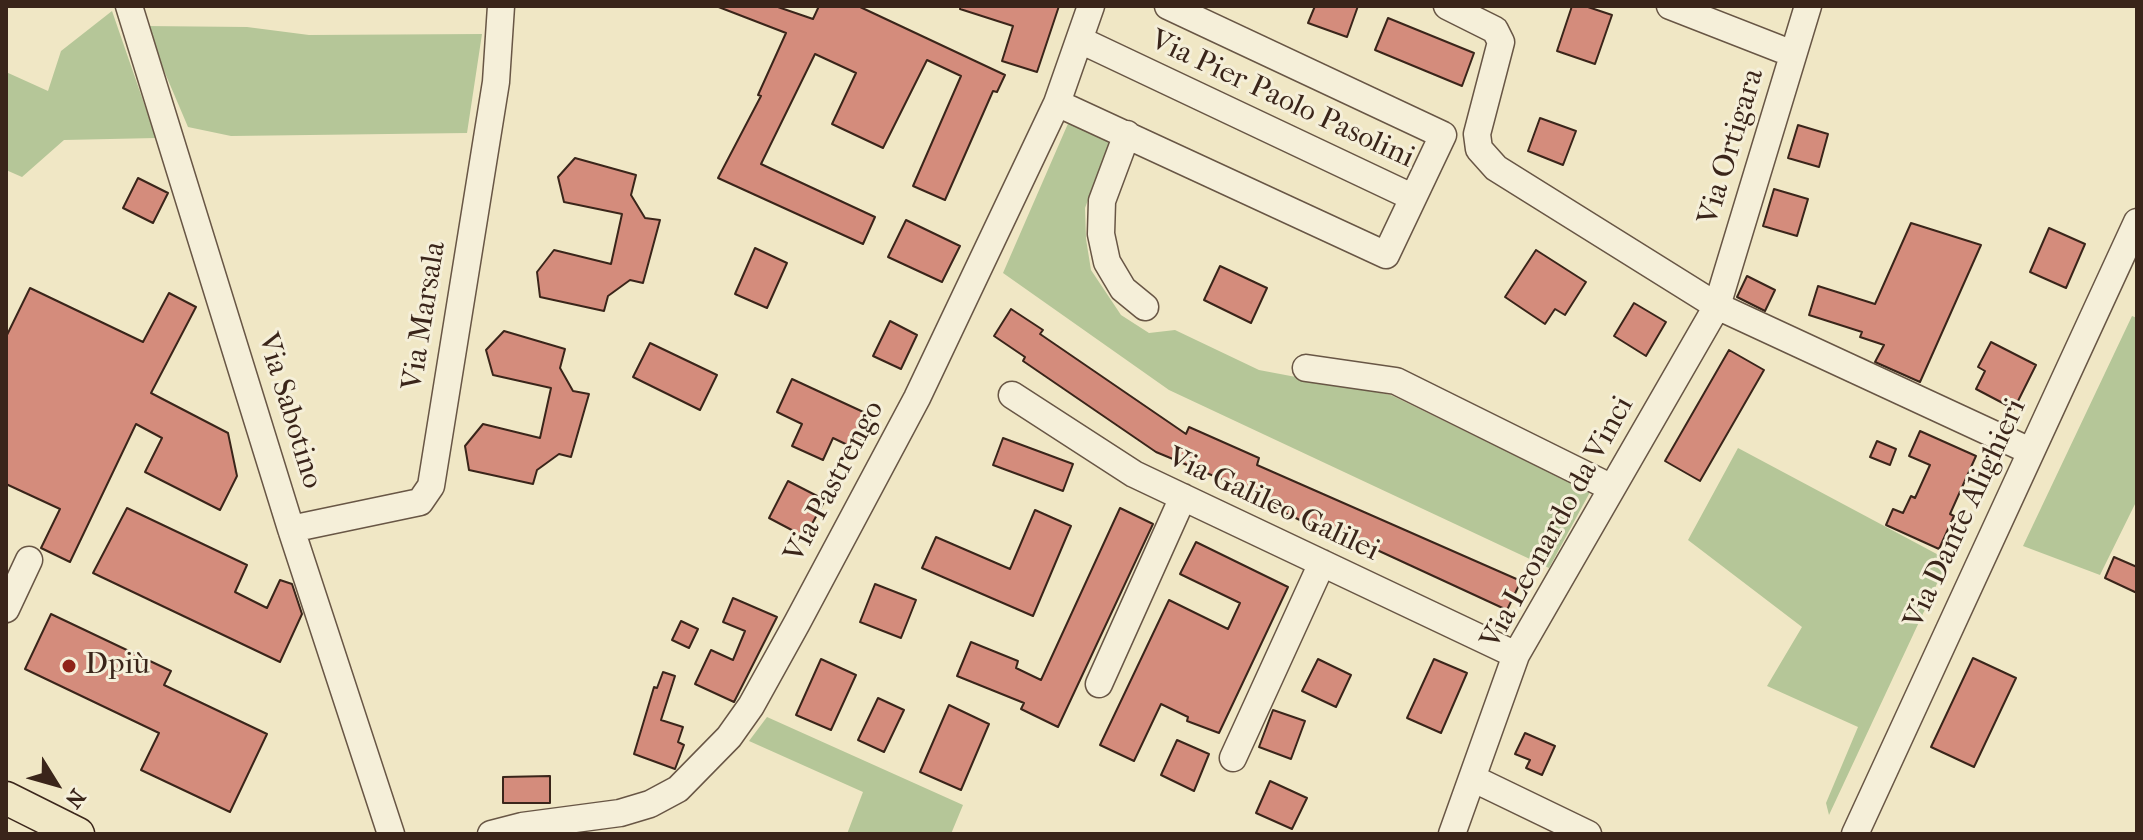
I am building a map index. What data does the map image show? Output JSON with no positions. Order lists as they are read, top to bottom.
{
  "streets": {
    "street": [
      "Via Pier Paolo Pasolini",
      "Via Ortigara",
      "Via Marsala",
      "Via Sabotino",
      "Via Pastrengo",
      "Via Galileo Galilei",
      "Via Dante Alighieri",
      "Via Leonardo da Vinci"
    ]
  },
  "crossings": [
    ["Via Pier Paolo Pasolini", "Via Pastrengo"],
    ["Via Ortigara", "Via Leonardo da Vinci"],
    ["Via Marsala", "Via Sabotino"],
    ["Via Galileo Galilei", "Via Leonardo da Vinci"]
  ],
  "places": ["Dpiù"],
  "north": "bottom right"
}
